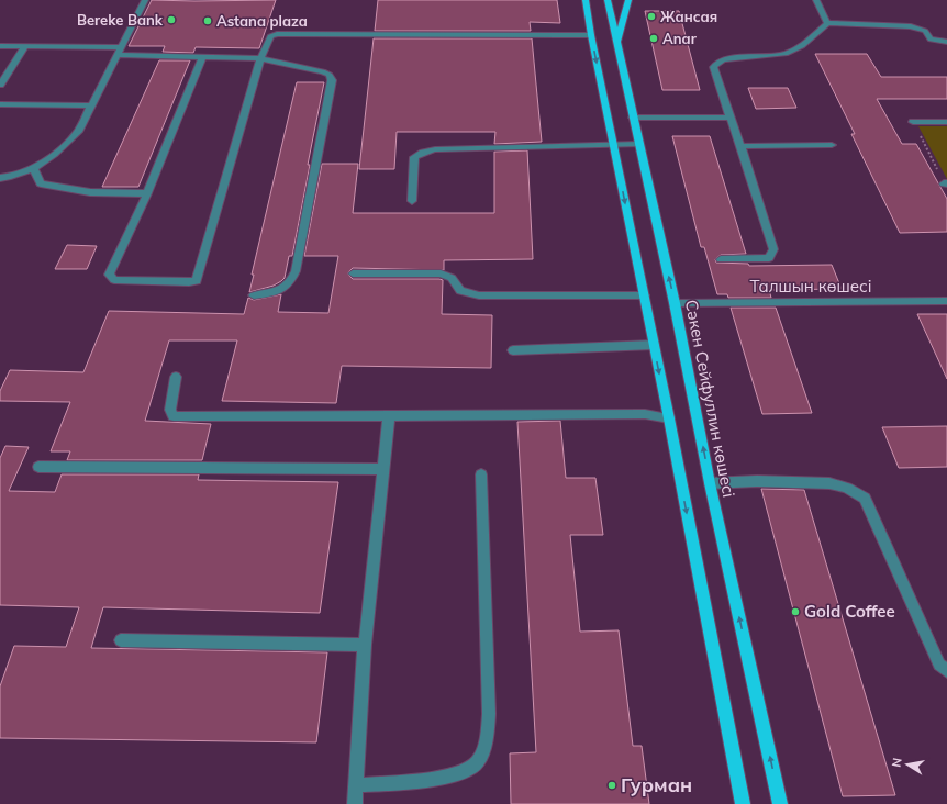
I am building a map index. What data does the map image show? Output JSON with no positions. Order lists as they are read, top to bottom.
{
  "streets": {
    "main road": ["Сәкен Сейфуллин көшесі"],
    "street": ["Талшын көшесі"]
  },
  "crossings": [
    ["Талшын көшесі", "Сәкен Сейфуллин көшесі"]
  ],
  "places": [
    "Жансая",
    "Bereke Bank",
    "Astana plaza",
    "Anar",
    "Gold Coffee",
    "Гурман"
  ],
  "north": "left"
}
